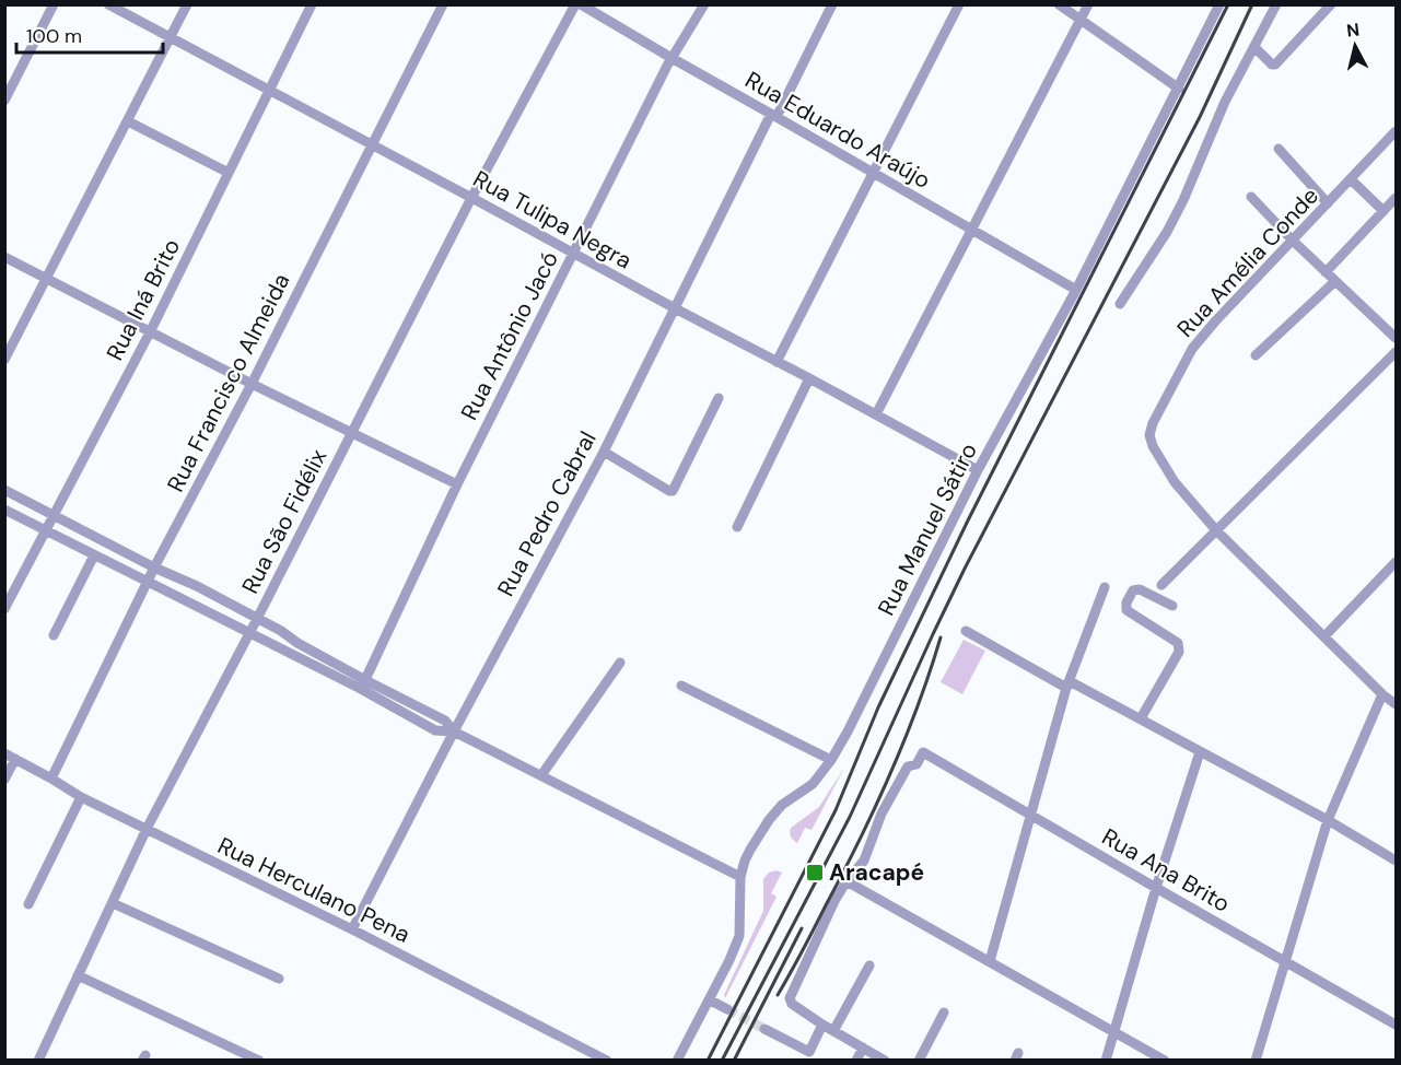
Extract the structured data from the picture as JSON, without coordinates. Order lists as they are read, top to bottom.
{
  "streets": {
    "street": [
      "Rua Eduardo Araújo",
      "Rua Tulipa Negra",
      "Rua Amélia Conde",
      "Rua Iná Brito",
      "Rua Antônio Jacó",
      "Rua Francisco Almeida",
      "Rua Pedro Cabral",
      "Rua São Fidélix",
      "Rua Manuel Sátiro",
      "Rua Ana Brito",
      "Rua Herculano Pena"
    ]
  },
  "crossings": [
    ["Rua Eduardo Araújo", "Rua Antônio Jacó"],
    ["Rua Eduardo Araújo", "Rua Pedro Cabral"],
    ["Rua Eduardo Araújo", "Rua Manuel Sátiro"],
    ["Rua Tulipa Negra", "Rua Iná Brito"],
    ["Rua Tulipa Negra", "Rua Antônio Jacó"],
    ["Rua Tulipa Negra", "Rua Francisco Almeida"],
    ["Rua Tulipa Negra", "Rua Pedro Cabral"],
    ["Rua Tulipa Negra", "Rua São Fidélix"],
    ["Rua Tulipa Negra", "Rua Manuel Sátiro"],
    ["Rua Francisco Almeida", "Rua Herculano Pena"],
    ["Rua Pedro Cabral", "Rua Herculano Pena"],
    ["Rua São Fidélix", "Rua Herculano Pena"]
  ],
  "places": {
    "transit": ["Aracapé"]
  },
  "scale_bar": "100 m",
  "north": "top"
}
